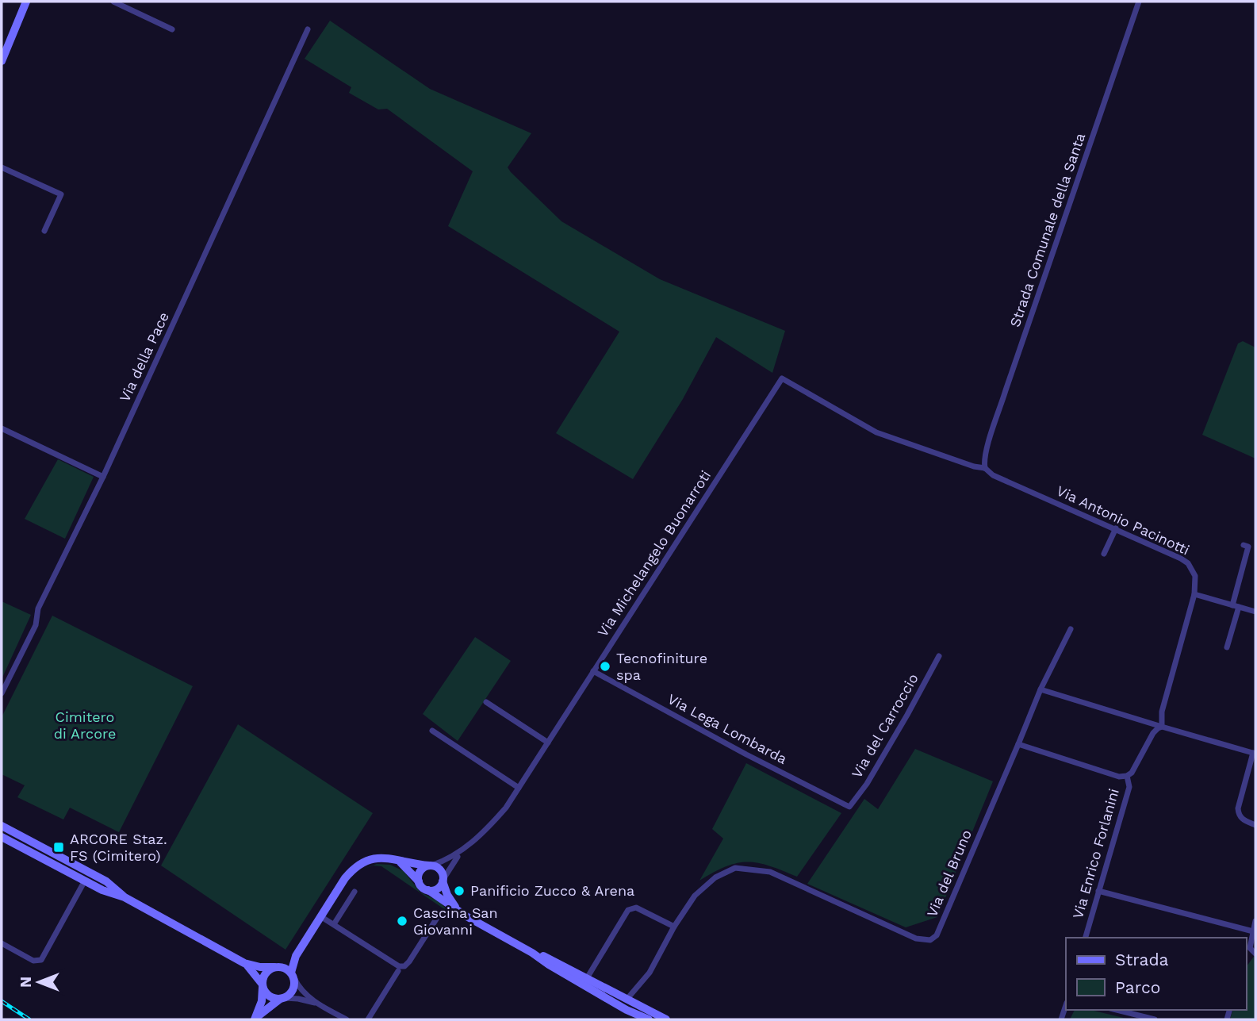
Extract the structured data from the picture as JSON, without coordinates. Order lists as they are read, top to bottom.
{
  "streets": {
    "street": [
      "Strada Comunale della Santa",
      "Via della Pace",
      "Via Antonio Pacinotti",
      "Via Michelangelo Buonarroti",
      "Via del Carroccio",
      "Via Lega Lombarda",
      "Via Enrico Forlanini",
      "Via del Bruno"
    ]
  },
  "crossings": [
    ["Strada Comunale della Santa", "Via Antonio Pacinotti"],
    ["Via Antonio Pacinotti", "Via Michelangelo Buonarroti"],
    ["Via Michelangelo Buonarroti", "Via Lega Lombarda"],
    ["Via del Carroccio", "Via Lega Lombarda"]
  ],
  "parks": ["Cimitero di Arcore"],
  "places": {
    "other": ["Tecnofiniture spa", "Panificio Zucco & Arena", "Cascina San Giovanni"],
    "transit": ["ARCORE Staz. FS (Cimitero)"]
  },
  "legend": ["Strada", "Parco"],
  "north": "left"
}
